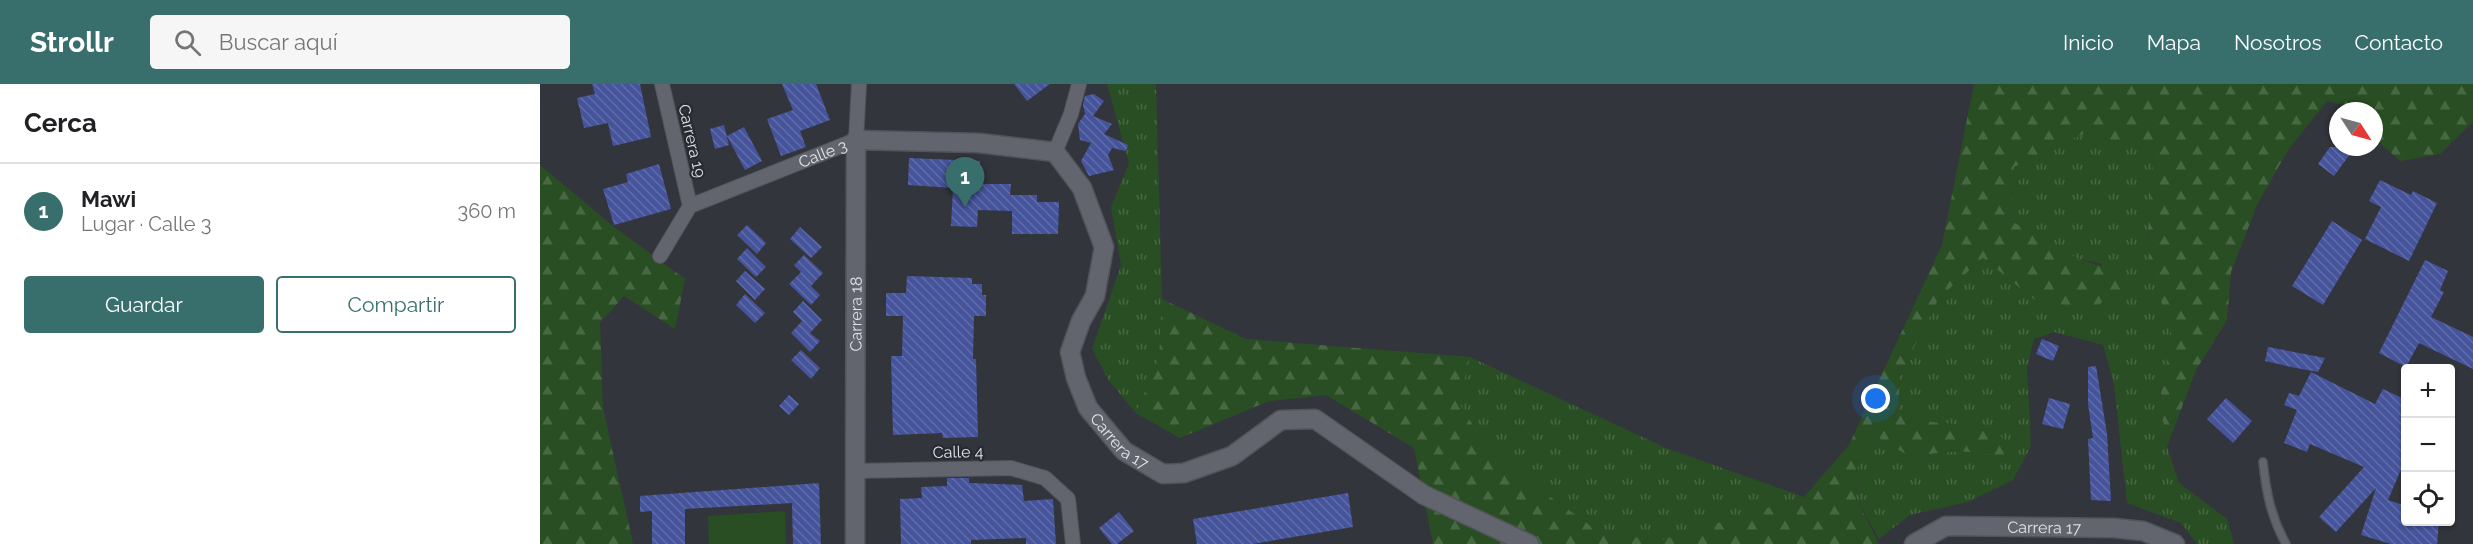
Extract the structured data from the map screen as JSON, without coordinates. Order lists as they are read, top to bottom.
{
  "streets": {
    "street": [
      "Carrera 19",
      "Calle 3",
      "Carrera 18",
      "Carrera 17",
      "Calle 4"
    ]
  },
  "crossings": [
    ["Carrera 19", "Calle 3"],
    ["Calle 3", "Carrera 18"],
    ["Calle 3", "Carrera 17"],
    ["Carrera 18", "Calle 4"]
  ],
  "north": "bottom right",
  "page": {
    "header": "Strollr",
    "search": "Buscar aquí",
    "nav": [
      "Inicio",
      "Mapa",
      "Nosotros",
      "Contacto"
    ],
    "heading": "Cerca",
    "pins": "1",
    "list": [
      {
        "mark": "1",
        "name": "Mawi",
        "note": "Lugar · Calle 3",
        "value": "360 m"
      }
    ],
    "buttons": ["Guardar", "Compartir"],
    "map_buttons": ["+", "−"]
  }
}
